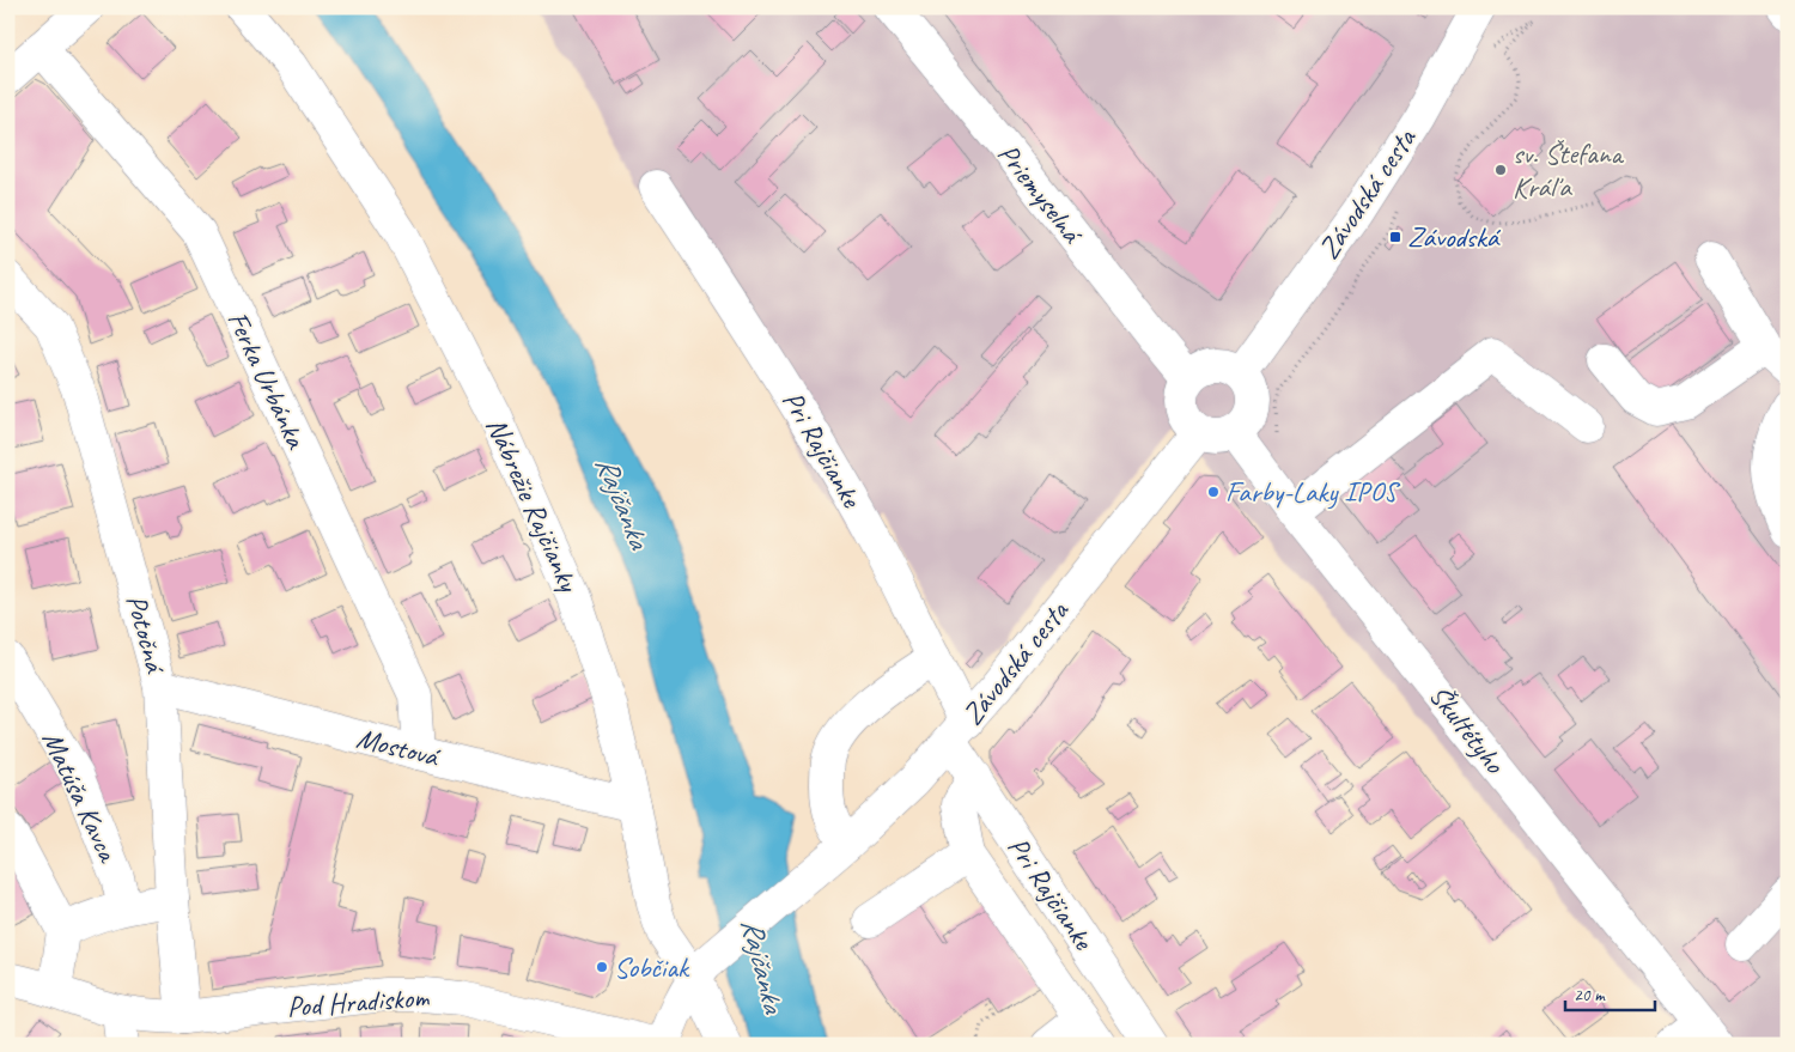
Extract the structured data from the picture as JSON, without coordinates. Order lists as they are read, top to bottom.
{
  "streets": {
    "street": [
      "Priemyselná",
      "Závodská cesta",
      "Ferka Urbánka",
      "Pri Rajčianke",
      "Nábrežie Rajčianky",
      "Potočná",
      "Škultétyho",
      "Mostová",
      "Matúša Kavca",
      "Pod Hradiskom"
    ]
  },
  "crossings": [
    ["Priemyselná", "Závodská cesta"],
    ["Priemyselná", "Škultétyho"],
    ["Závodská cesta", "Pri Rajčianke"],
    ["Závodská cesta", "Nábrežie Rajčianky"],
    ["Závodská cesta", "Škultétyho"],
    ["Ferka Urbánka", "Mostová"],
    ["Nábrežie Rajčianky", "Mostová"],
    ["Potočná", "Mostová"],
    ["Potočná", "Pod Hradiskom"]
  ],
  "water": ["Rajčanka"],
  "places": {
    "other": ["sv. Štefana Kráľa", "Farby-Laky IPOS", "Sobčiak"],
    "transit": ["Závodská"]
  },
  "scale_bar": "20 m"
}
